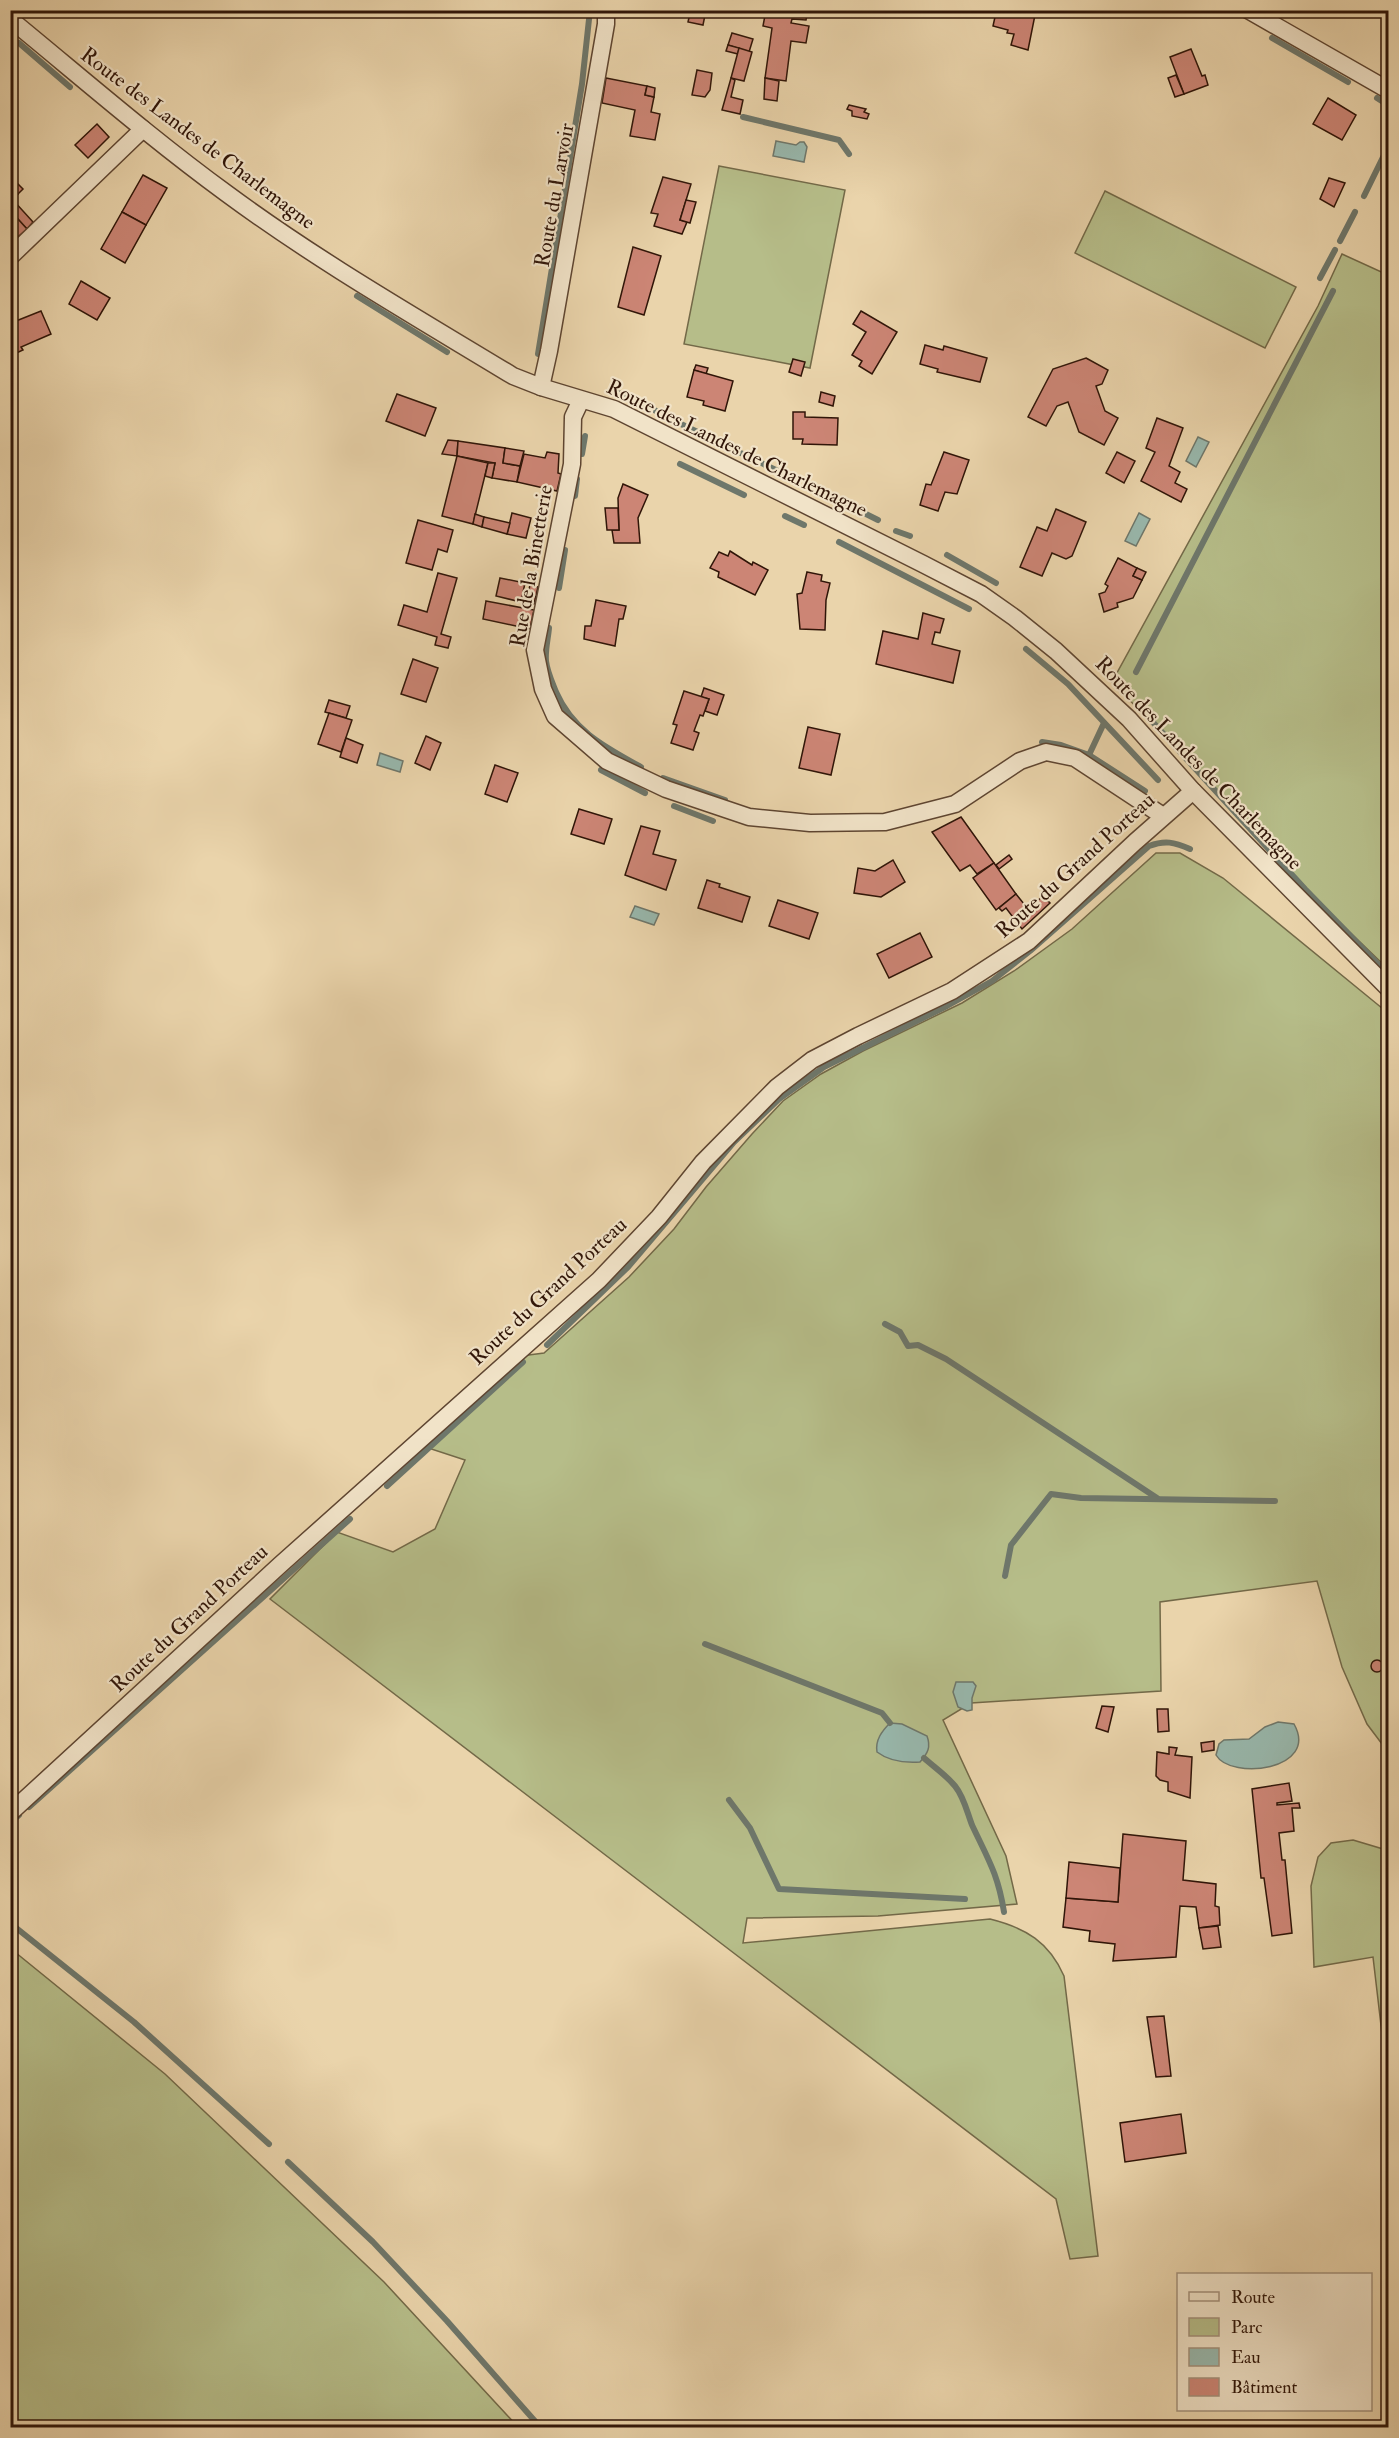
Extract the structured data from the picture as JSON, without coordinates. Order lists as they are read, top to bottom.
{
  "streets": {
    "street": [
      "Route des Landes de Charlemagne",
      "Route du Larvoir",
      "Rue de la Binetterie",
      "Route du Grand Porteau"
    ]
  },
  "crossings": [
    ["Route des Landes de Charlemagne", "Route du Larvoir"],
    ["Route des Landes de Charlemagne", "Rue de la Binetterie"],
    ["Route des Landes de Charlemagne", "Route du Grand Porteau"],
    ["Rue de la Binetterie", "Route du Grand Porteau"]
  ],
  "legend": [
    "Route",
    "Parc",
    "Eau",
    "Bâtiment"
  ]
}
